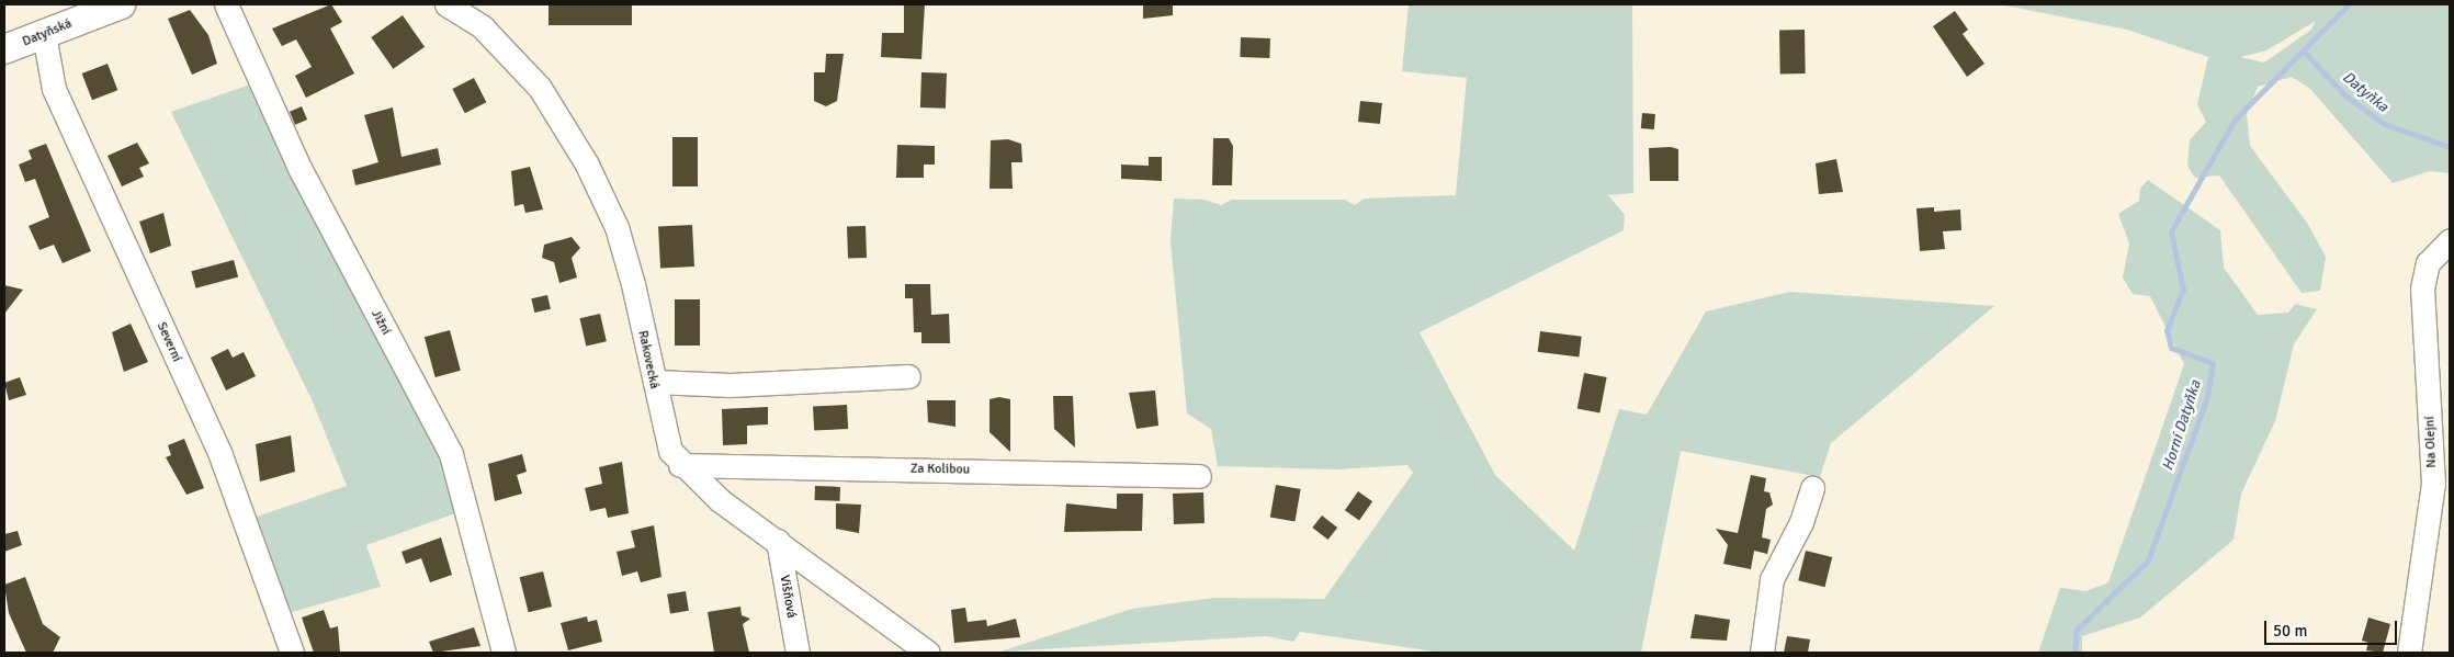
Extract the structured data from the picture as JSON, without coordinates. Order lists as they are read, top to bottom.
{
  "streets": {
    "main road": ["Datyňská"],
    "street": [
      "Jižní",
      "Severní",
      "Rakovecká",
      "Na Olejní",
      "Za Kolibou",
      "Višňová"
    ]
  },
  "crossings": [
    ["Datyňská", "Severní"],
    ["Rakovecká", "Za Kolibou"],
    ["Rakovecká", "Višňová"]
  ],
  "water": ["Datyňka", "Horní Datyňka"],
  "scale_bar": "50 m"
}
